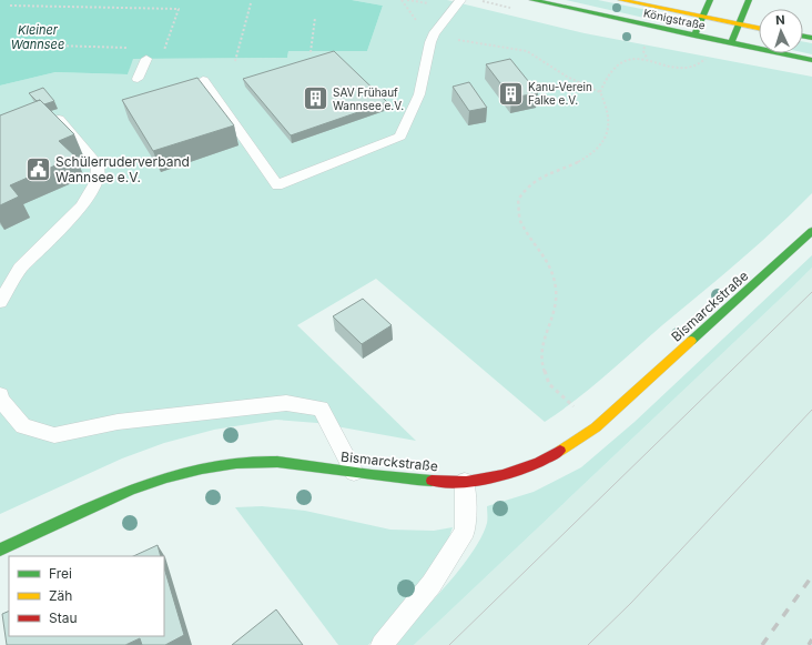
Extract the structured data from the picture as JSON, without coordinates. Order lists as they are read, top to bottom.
{
  "streets": {
    "main road": ["Königstraße", "Bismarckstraße"]
  },
  "water": ["Kleiner Wannsee"],
  "places": {
    "building": ["Kanu-Verein Falke e.V.", "SAV Frühauf Wannsee e.V."],
    "public building": ["Schülerruderverband Wannsee e.V."]
  },
  "legend": ["Frei", "Zäh", "Stau"],
  "north": "top"
}
